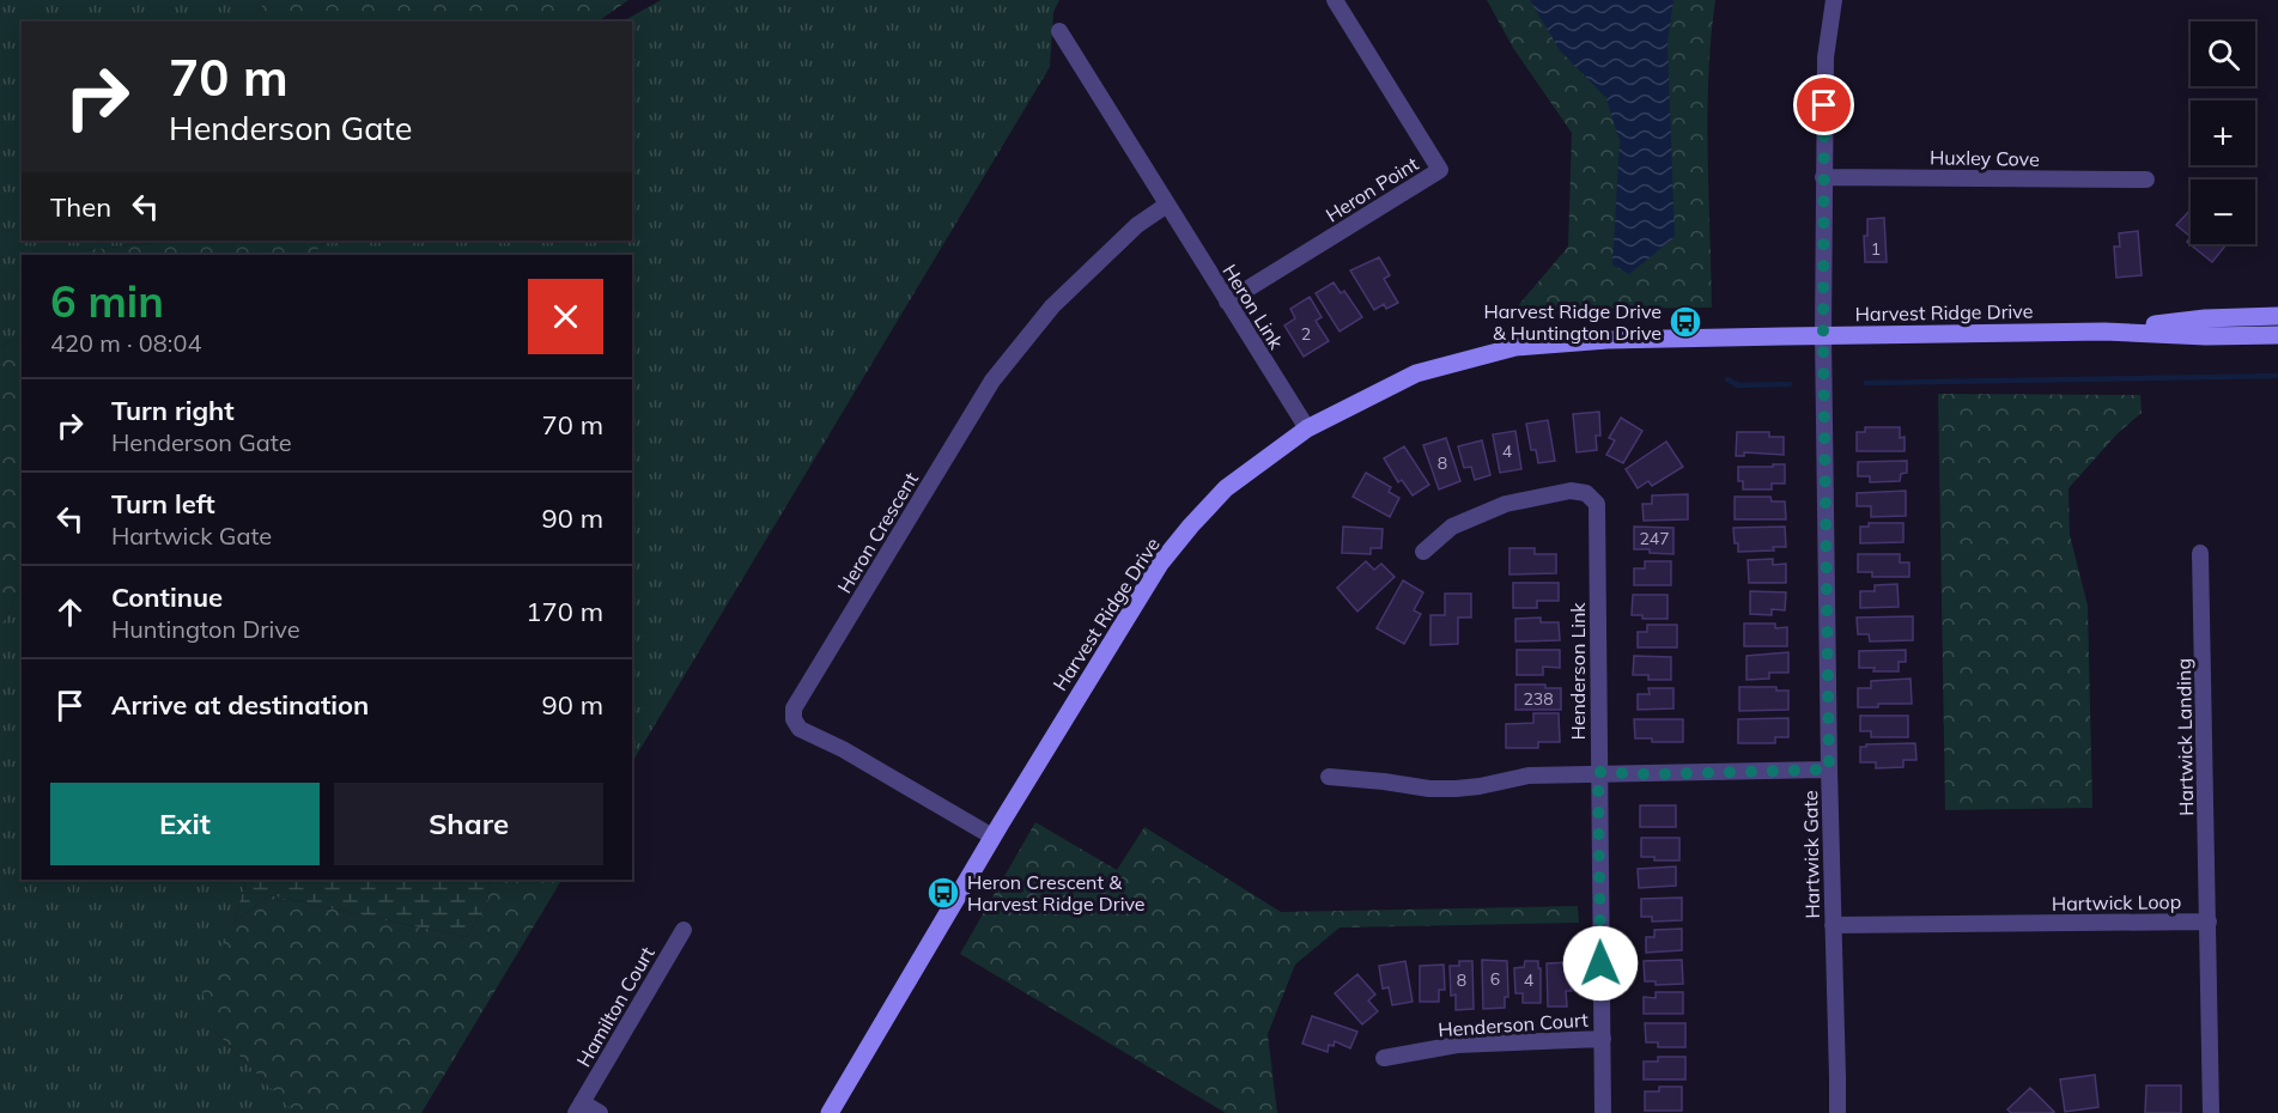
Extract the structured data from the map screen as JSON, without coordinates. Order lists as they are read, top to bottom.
{
  "streets": {
    "street": [
      "Huxley Cove",
      "Heron Point",
      "Heron Link",
      "Harvest Ridge Drive",
      "Heron Crescent",
      "Henderson Link",
      "Hartwick Landing",
      "Hartwick Gate",
      "Hartwick Loop",
      "Hamilton Court",
      "Henderson Court"
    ]
  },
  "crossings": [
    ["Huxley Cove", "Hartwick Gate"],
    ["Heron Point", "Heron Link"],
    ["Heron Link", "Harvest Ridge Drive"],
    ["Heron Link", "Heron Crescent"],
    ["Harvest Ridge Drive", "Heron Crescent"],
    ["Harvest Ridge Drive", "Hartwick Gate"],
    ["Henderson Link", "Henderson Court"],
    ["Hartwick Landing", "Hartwick Loop"],
    ["Hartwick Gate", "Hartwick Loop"]
  ],
  "places": {
    "bus stop": ["Harvest Ridge Drive & Huntington Drive", "Heron Crescent & Harvest Ridge Drive"]
  },
  "house_numbers": [
    "1",
    "2",
    "4",
    "8",
    "247",
    "238",
    "6",
    "8",
    "4"
  ],
  "page": {
    "map_buttons": ["+", "−"],
    "turn": ["70 m", "Henderson Gate"],
    "then": "Then",
    "heading": ["6 min", "420 m · 08:04"],
    "list": [
      {
        "name": "Turn right",
        "note": "Henderson Gate",
        "value": "70 m"
      },
      {
        "name": "Turn left",
        "note": "Hartwick Gate",
        "value": "90 m"
      },
      {
        "name": "Continue",
        "note": "Huntington Drive",
        "value": "170 m"
      },
      {
        "name": "Arrive at destination",
        "value": "90 m"
      }
    ],
    "buttons": ["Exit", "Share"]
  }
}
